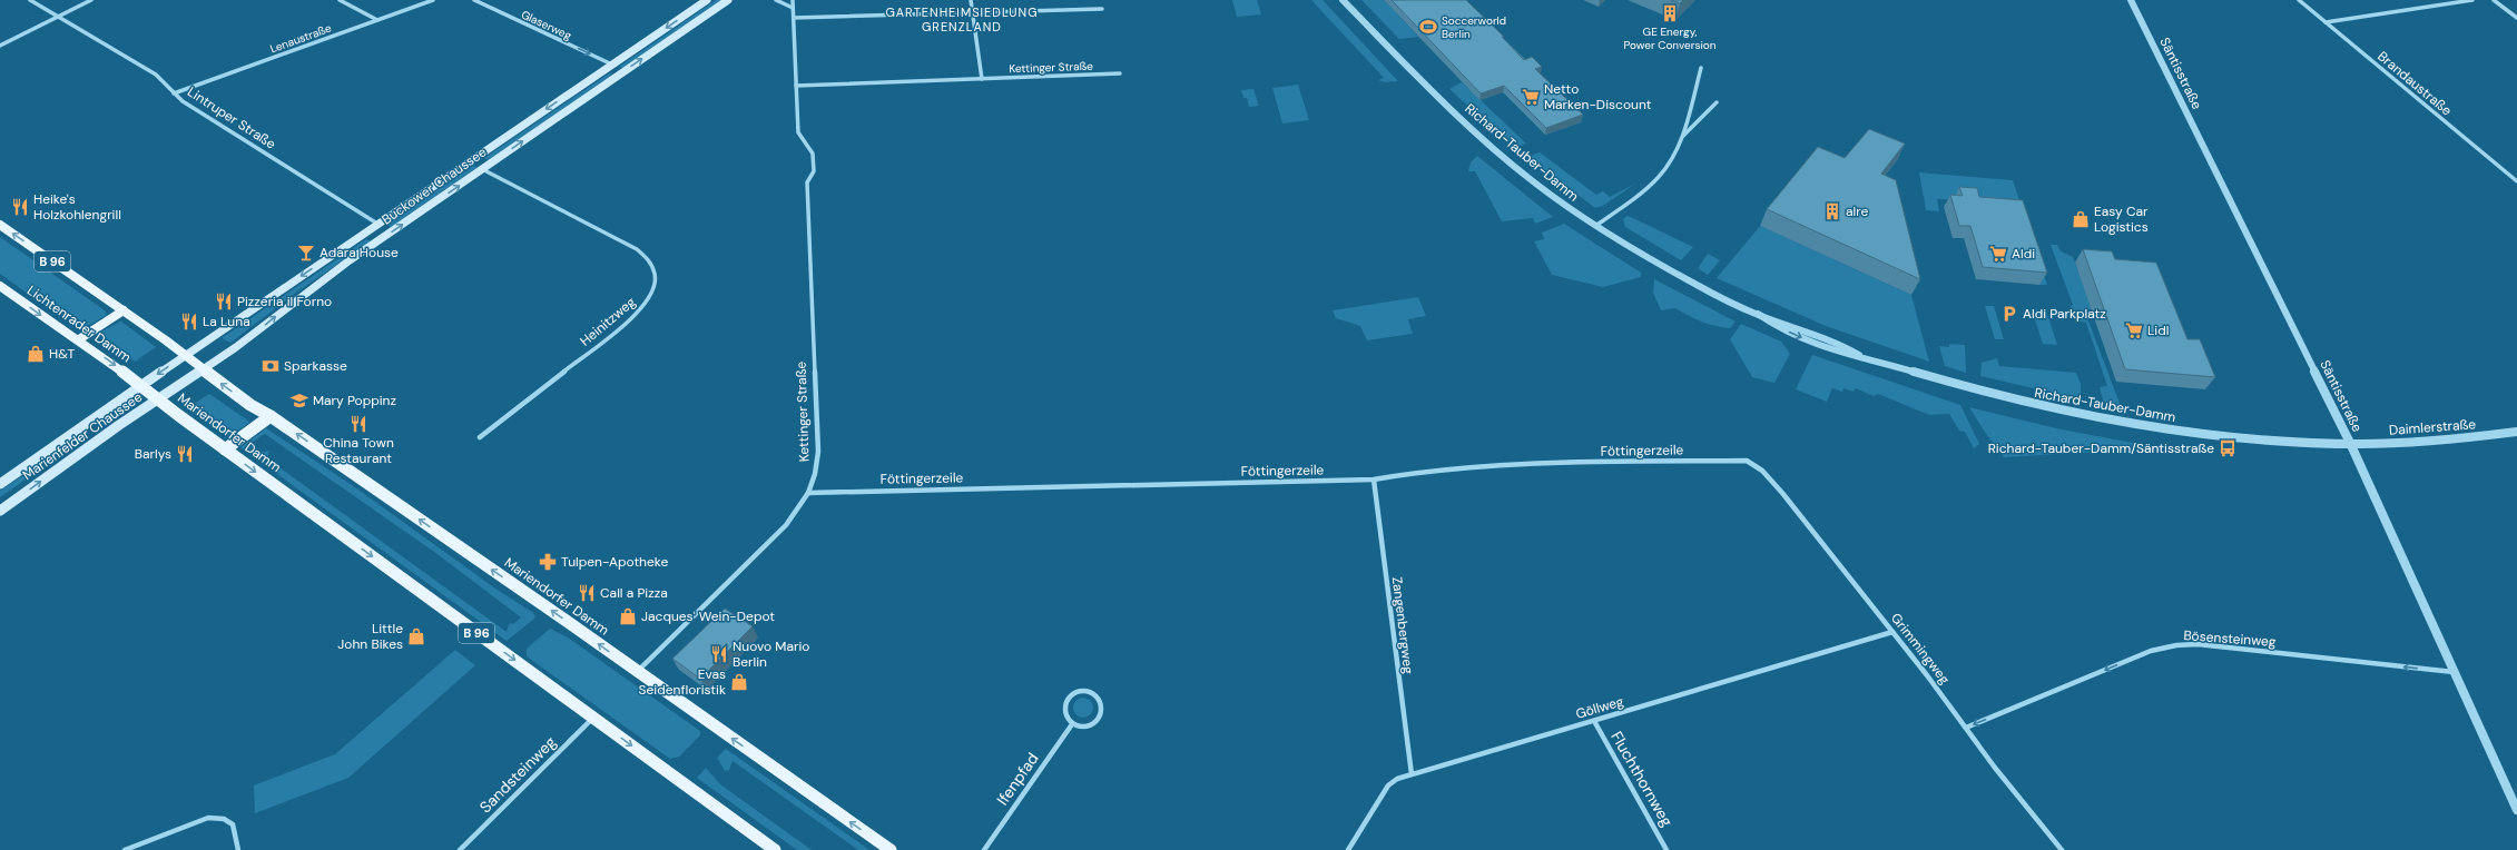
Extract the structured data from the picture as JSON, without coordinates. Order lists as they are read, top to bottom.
{
  "streets": {
    "main road": [
      "Buckower Chaussee",
      "B 96",
      "Lichtenrader Damm",
      "Mariendorfer Damm",
      "Marienfelder Chaussee"
    ],
    "street": [
      "Glaserweg",
      "Lenaustraße",
      "Kettinger Straße",
      "Säntisstraße",
      "Brandaustraße",
      "Lintruper Straße",
      "Richard-Tauber-Damm",
      "Heinitzweg",
      "Daimlerstraße",
      "Föttingerzeile",
      "Zangenbergweg",
      "Bösensteinweg",
      "Grimmingweg",
      "Göllweg",
      "Sandsteinweg",
      "Ifenpfad",
      "Fluchthornweg"
    ]
  },
  "crossings": [
    ["Glaserweg", "Buckower Chaussee"],
    ["Lenaustraße", "Lintruper Straße"],
    ["Kettinger Straße", "Mariendorfer Damm"],
    ["Kettinger Straße", "Föttingerzeile"],
    ["Säntisstraße", "Richard-Tauber-Damm"],
    ["Säntisstraße", "Daimlerstraße"],
    ["Säntisstraße", "Bösensteinweg"],
    ["Lintruper Straße", "Buckower Chaussee"],
    ["Richard-Tauber-Damm", "Daimlerstraße"],
    ["Buckower Chaussee", "B 96"],
    ["Buckower Chaussee", "Heinitzweg"],
    ["Buckower Chaussee", "Mariendorfer Damm"],
    ["Buckower Chaussee", "Marienfelder Chaussee"],
    ["B 96", "Mariendorfer Damm"],
    ["B 96", "Marienfelder Chaussee"],
    ["Lichtenrader Damm", "Mariendorfer Damm"],
    ["Lichtenrader Damm", "Marienfelder Chaussee"],
    ["Mariendorfer Damm", "Marienfelder Chaussee"],
    ["Mariendorfer Damm", "Sandsteinweg"],
    ["Föttingerzeile", "Zangenbergweg"],
    ["Föttingerzeile", "Grimmingweg"],
    ["Zangenbergweg", "Göllweg"],
    ["Bösensteinweg", "Grimmingweg"],
    ["Grimmingweg", "Göllweg"],
    ["Göllweg", "Fluchthornweg"]
  ],
  "one_way": ["Glaserweg", "Bösensteinweg"],
  "districts": ["GARTENHEIMSIEDLUNG GRENZLAND"],
  "places": {
    "building": ["GE Energy, Power Conversion", "alre"],
    "sports": ["Soccerworld Berlin"],
    "supermarket": ["Netto Marken-Discount", "Aldi", "Lidl"],
    "restaurant": [
      "Heike's Holzkohlengrill",
      "Pizzeria il Forno",
      "La Luna",
      "China Town Restaurant",
      "Barlys",
      "Call a Pizza",
      "Nuovo Mario Berlin"
    ],
    "shop": [
      "Easy Car Logistics",
      "H&T",
      "Jacques' Wein-Depot",
      "Little John Bikes",
      "Evas Seidenfloristik"
    ],
    "bar": ["Adara House"],
    "parking": ["Aldi Parkplatz"],
    "bank": ["Sparkasse"],
    "school or university": ["Mary Poppinz"],
    "bus stop": ["Richard-Tauber-Damm/Säntisstraße"],
    "pharmacy": ["Tulpen-Apotheke"]
  }
}
